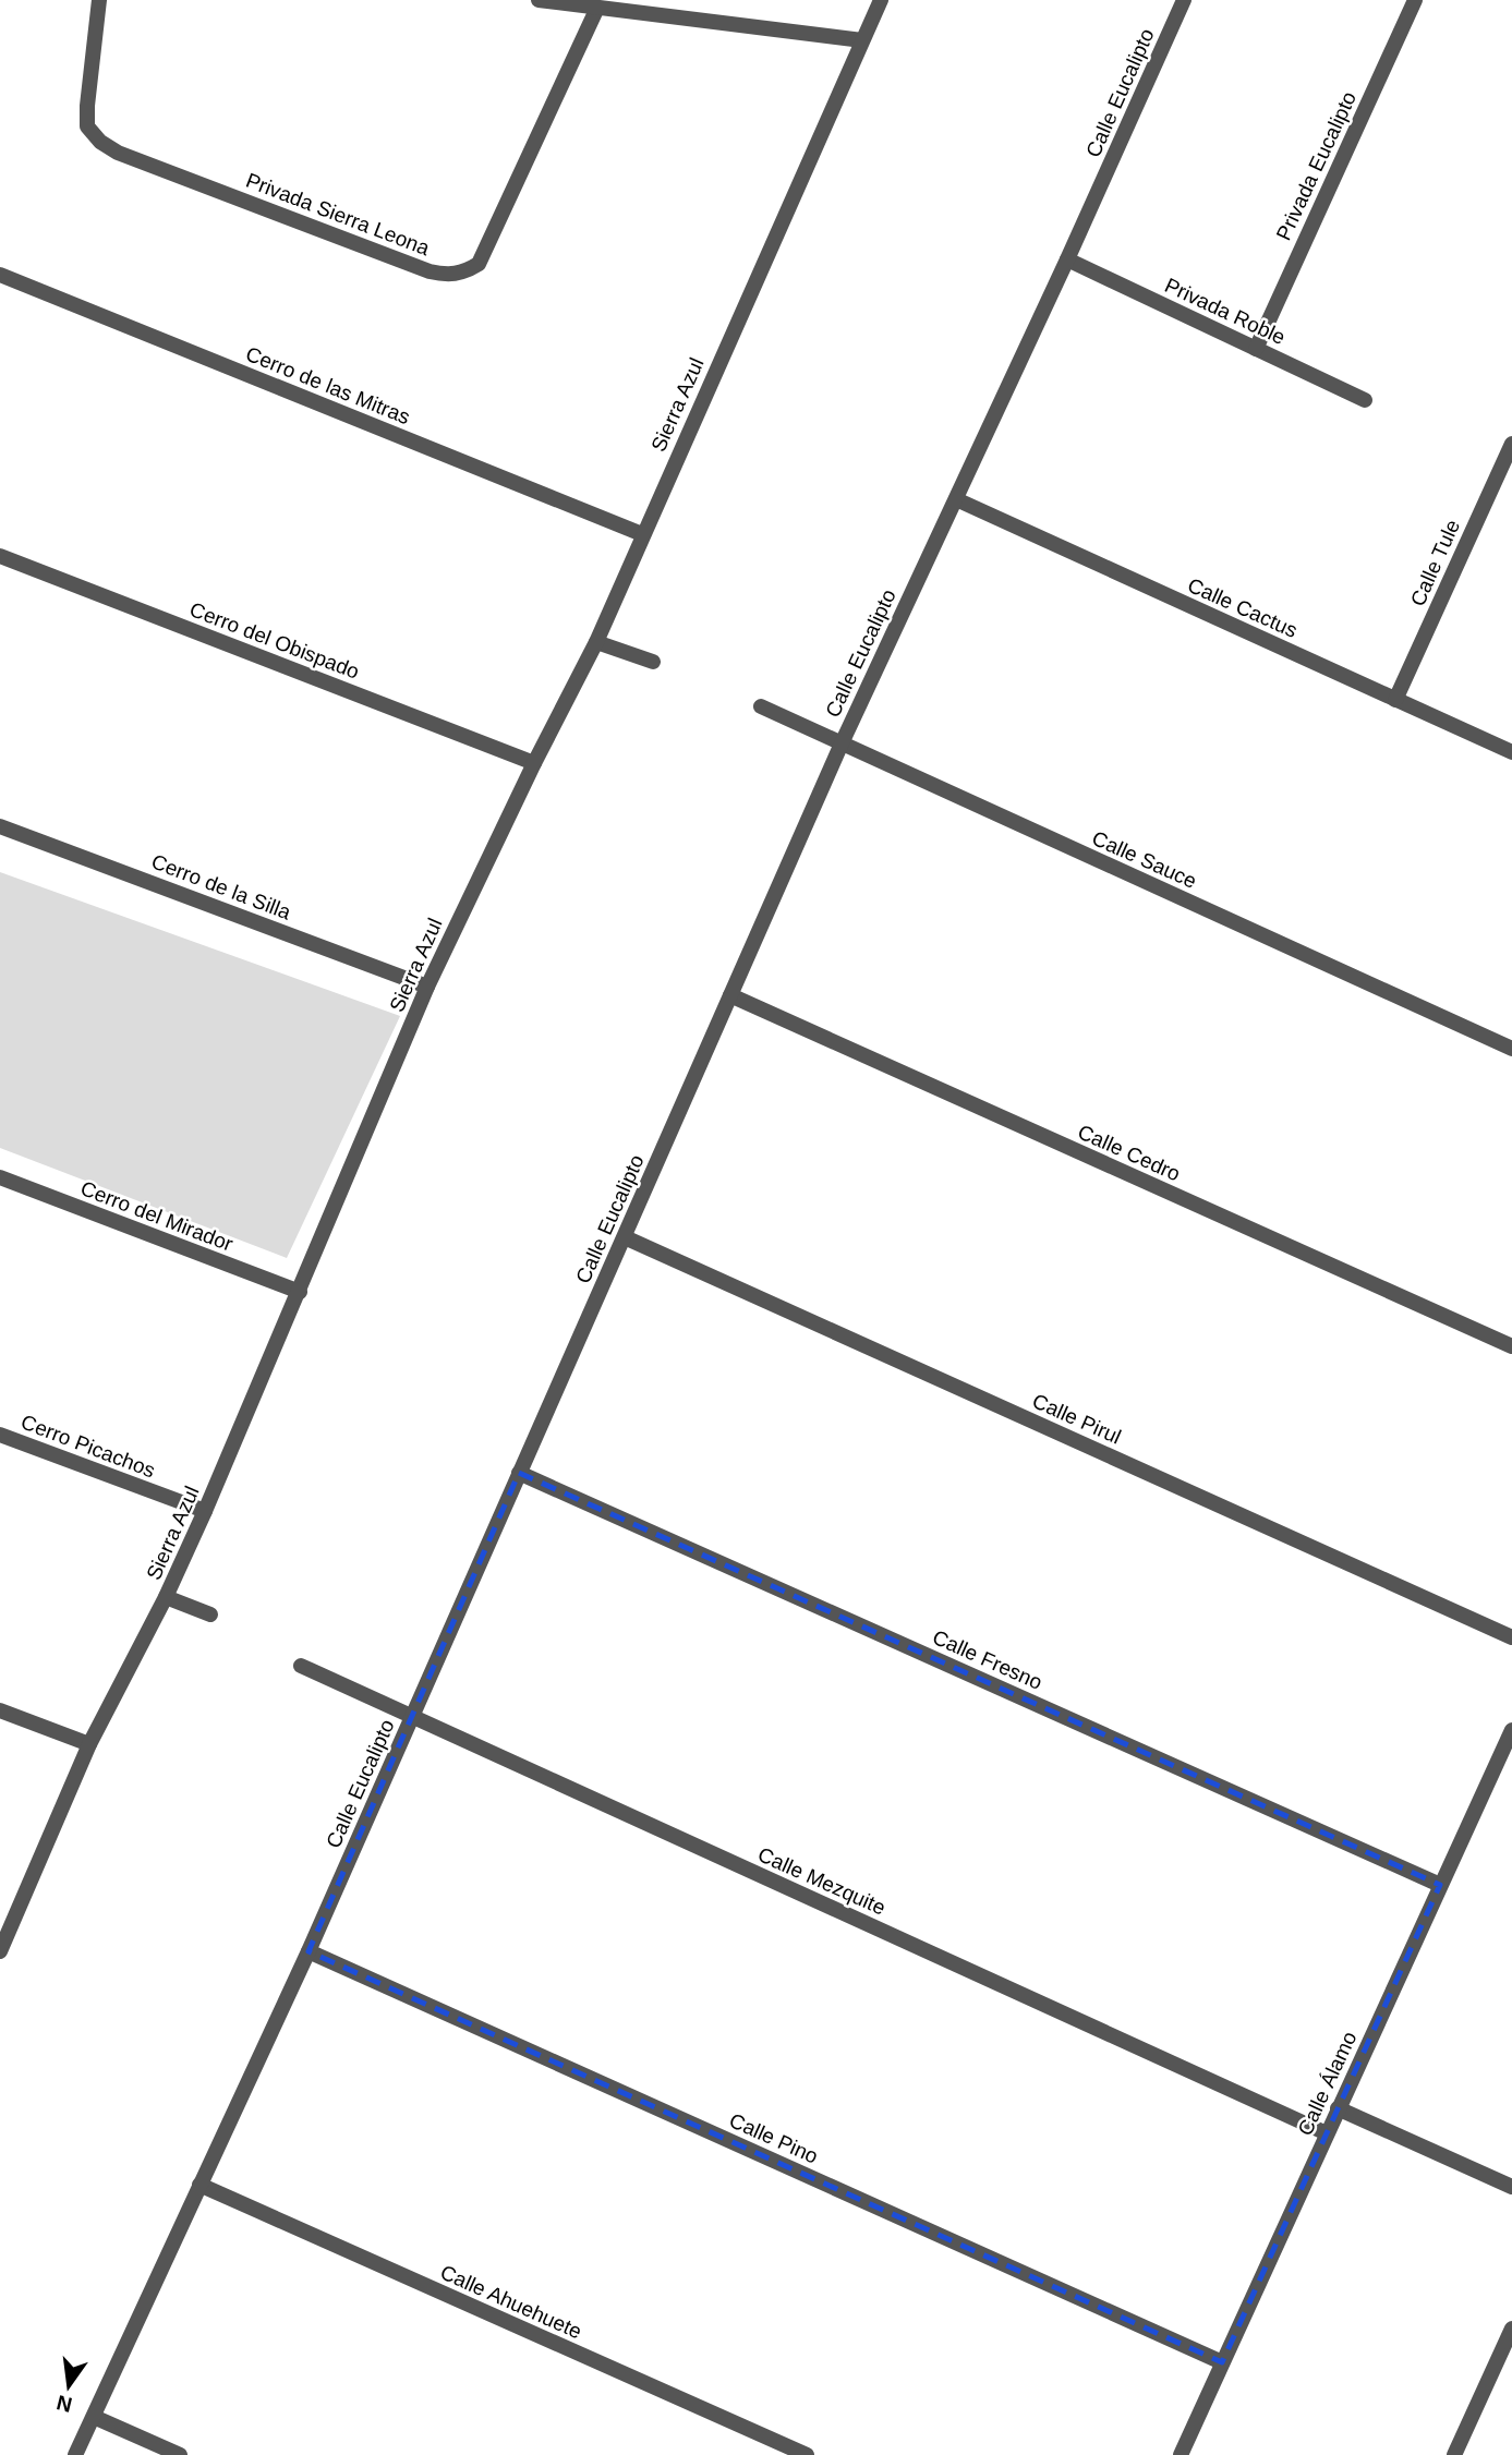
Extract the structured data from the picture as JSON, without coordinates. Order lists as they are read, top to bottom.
{
  "streets": {
    "street": [
      "Calle Eucalipto",
      "Privada Eucalipto",
      "Privada Sierra Leona",
      "Privada Roble",
      "Cerro de las Mitras",
      "Sierra Azul",
      "Calle Tule",
      "Calle Cactus",
      "Cerro del Obispado",
      "Calle Sauce",
      "Cerro de la Silla",
      "Calle Cedro",
      "Cerro del Mirador",
      "Calle Pirul",
      "Cerro Picachos",
      "Calle Fresno",
      "Calle Mezquite",
      "Calle Álamo",
      "Calle Pino",
      "Calle Ahuehuete"
    ]
  },
  "crossings": [
    ["Calle Eucalipto", "Privada Roble"],
    ["Calle Eucalipto", "Calle Cactus"],
    ["Calle Eucalipto", "Calle Sauce"],
    ["Calle Eucalipto", "Calle Cedro"],
    ["Calle Eucalipto", "Calle Pirul"],
    ["Calle Eucalipto", "Calle Fresno"],
    ["Calle Eucalipto", "Calle Mezquite"],
    ["Calle Eucalipto", "Calle Pino"],
    ["Calle Eucalipto", "Calle Ahuehuete"],
    ["Privada Eucalipto", "Privada Roble"],
    ["Cerro de las Mitras", "Sierra Azul"],
    ["Sierra Azul", "Cerro del Obispado"],
    ["Sierra Azul", "Cerro de la Silla"],
    ["Sierra Azul", "Cerro del Mirador"],
    ["Sierra Azul", "Cerro Picachos"],
    ["Calle Tule", "Calle Cactus"],
    ["Calle Fresno", "Calle Álamo"],
    ["Calle Mezquite", "Calle Álamo"],
    ["Calle Álamo", "Calle Pino"]
  ],
  "north": "bottom"
}
